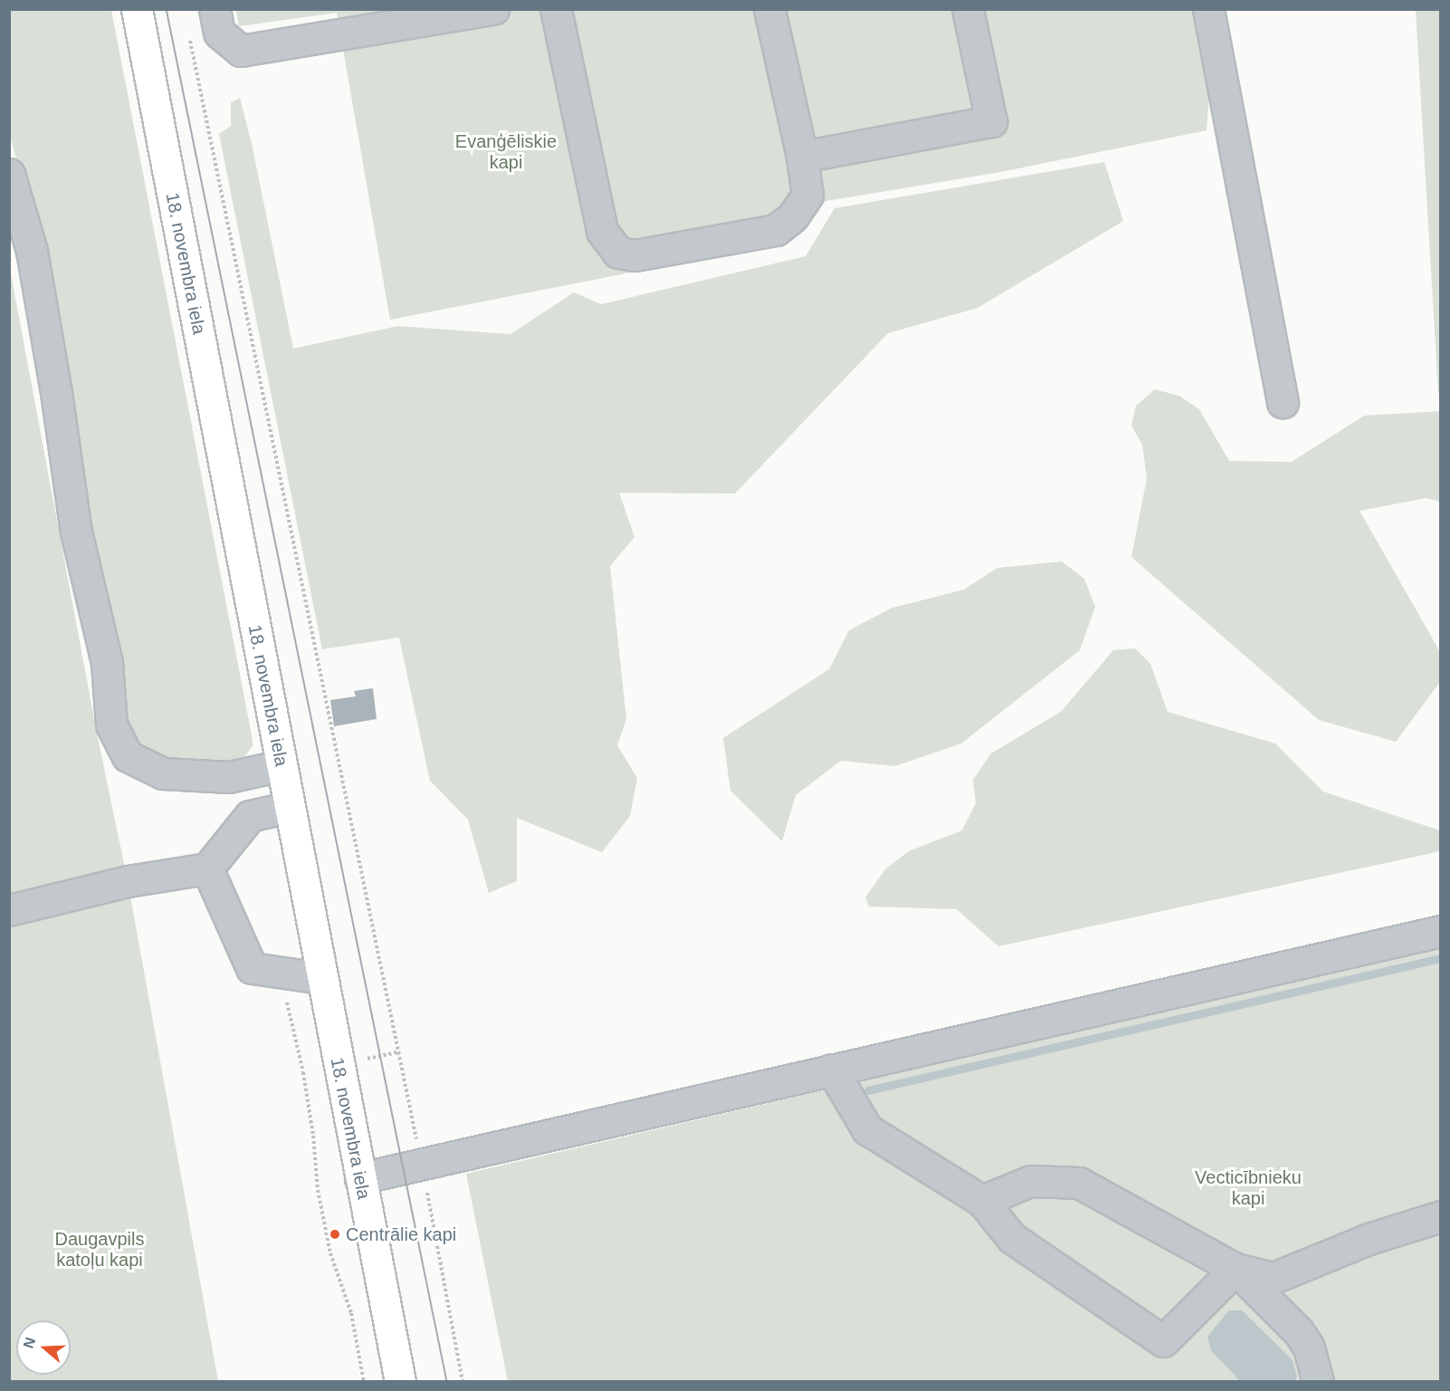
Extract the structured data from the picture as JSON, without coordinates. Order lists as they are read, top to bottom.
{
  "streets": {
    "main road": ["18. novembra iela"]
  },
  "parks": ["Evanģēliskie kapi", "Vecticībnieku kapi", "Daugavpils katoļu kapi"],
  "places": ["Centrālie kapi"],
  "north": "left"
}
